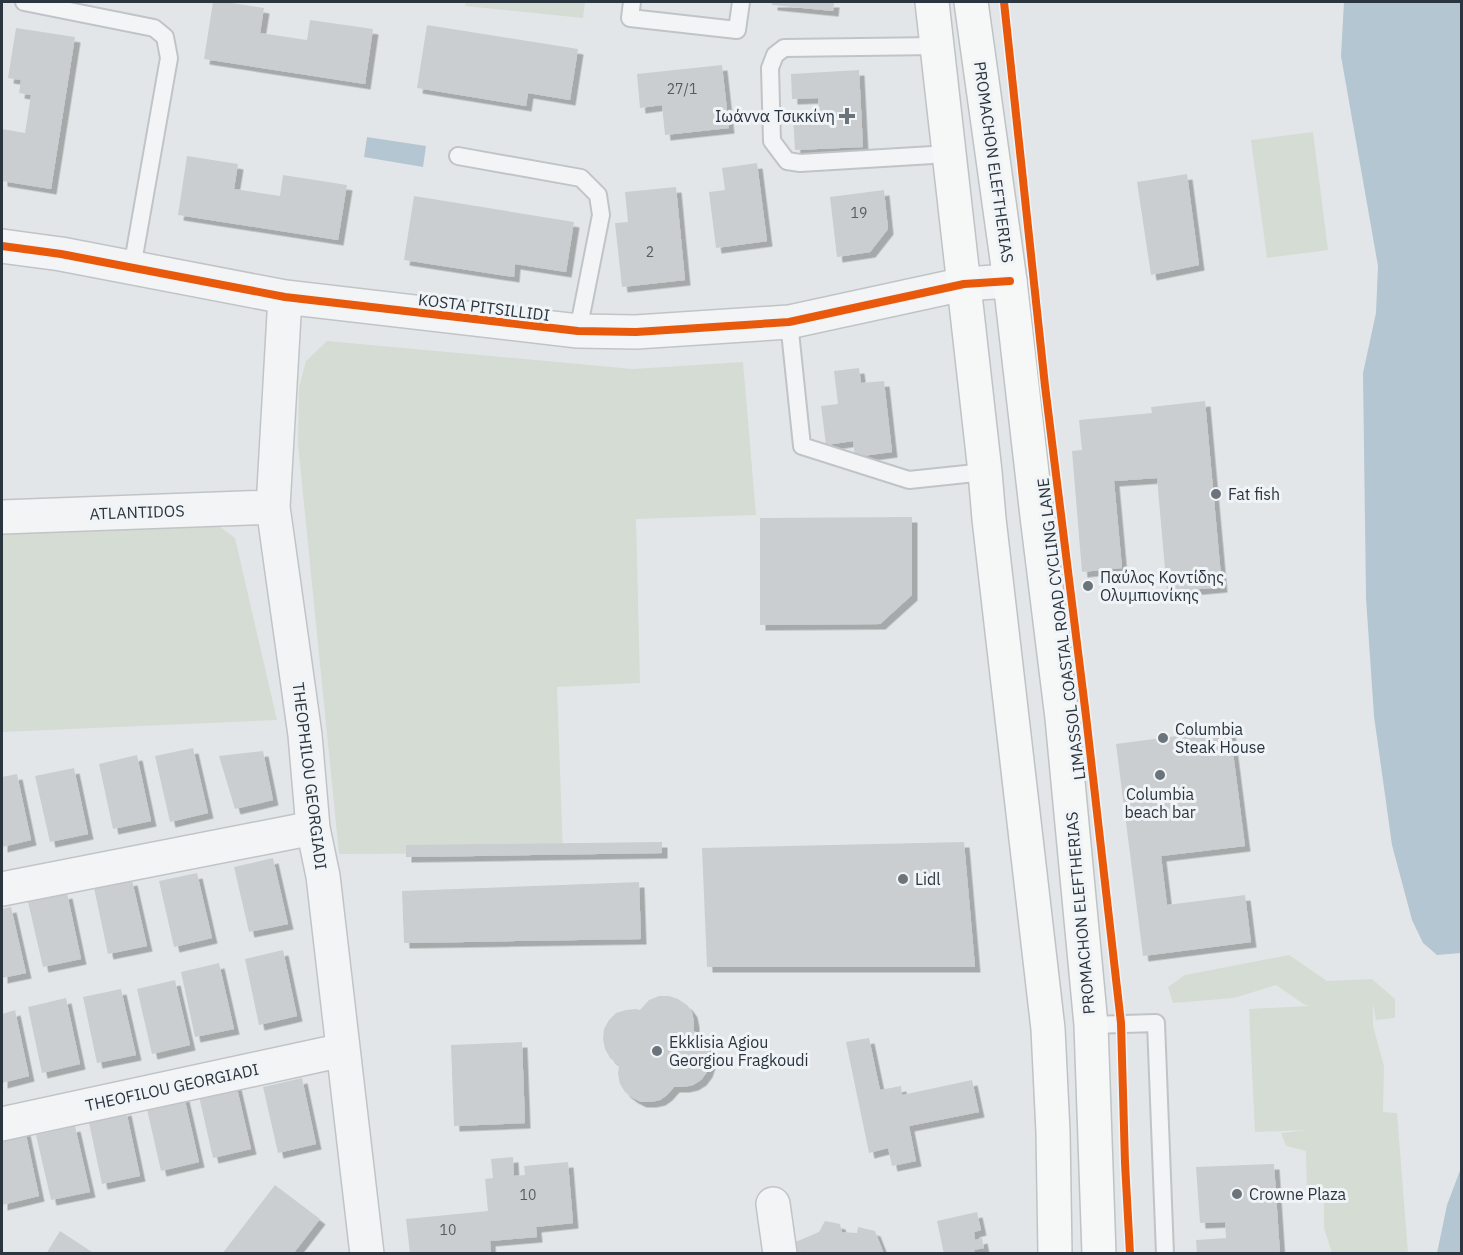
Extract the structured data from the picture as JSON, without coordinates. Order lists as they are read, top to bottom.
{
  "streets": {
    "main road": ["PROMACHON ELEFTHERIAS"],
    "street": [
      "KOSTA PITSILLIDI",
      "ATLANTIDOS",
      "THEOPHILOU GEORGIADI",
      "THEOFILOU GEORGIADI"
    ],
    "cycle path": ["LIMASSOL COASTAL ROAD CYCLING LANE"]
  },
  "crossings": [
    ["PROMACHON ELEFTHERIAS", "KOSTA PITSILLIDI"],
    ["KOSTA PITSILLIDI", "THEOPHILOU GEORGIADI"],
    ["ATLANTIDOS", "THEOPHILOU GEORGIADI"],
    ["THEOPHILOU GEORGIADI", "THEOFILOU GEORGIADI"]
  ],
  "places": {
    "health": ["Ιωάννα Τσικκίνη"],
    "other": [
      "Fat fish",
      "Παύλος Κοντίδης Ολυμπιονίκης",
      "Columbia Steak House",
      "Columbia beach bar",
      "Lidl",
      "Ekklisia Agiou Georgiou Fragkoudi",
      "Crowne Plaza"
    ]
  },
  "house_numbers": [
    "27/1",
    "19",
    "2",
    "10",
    "10"
  ]
}
